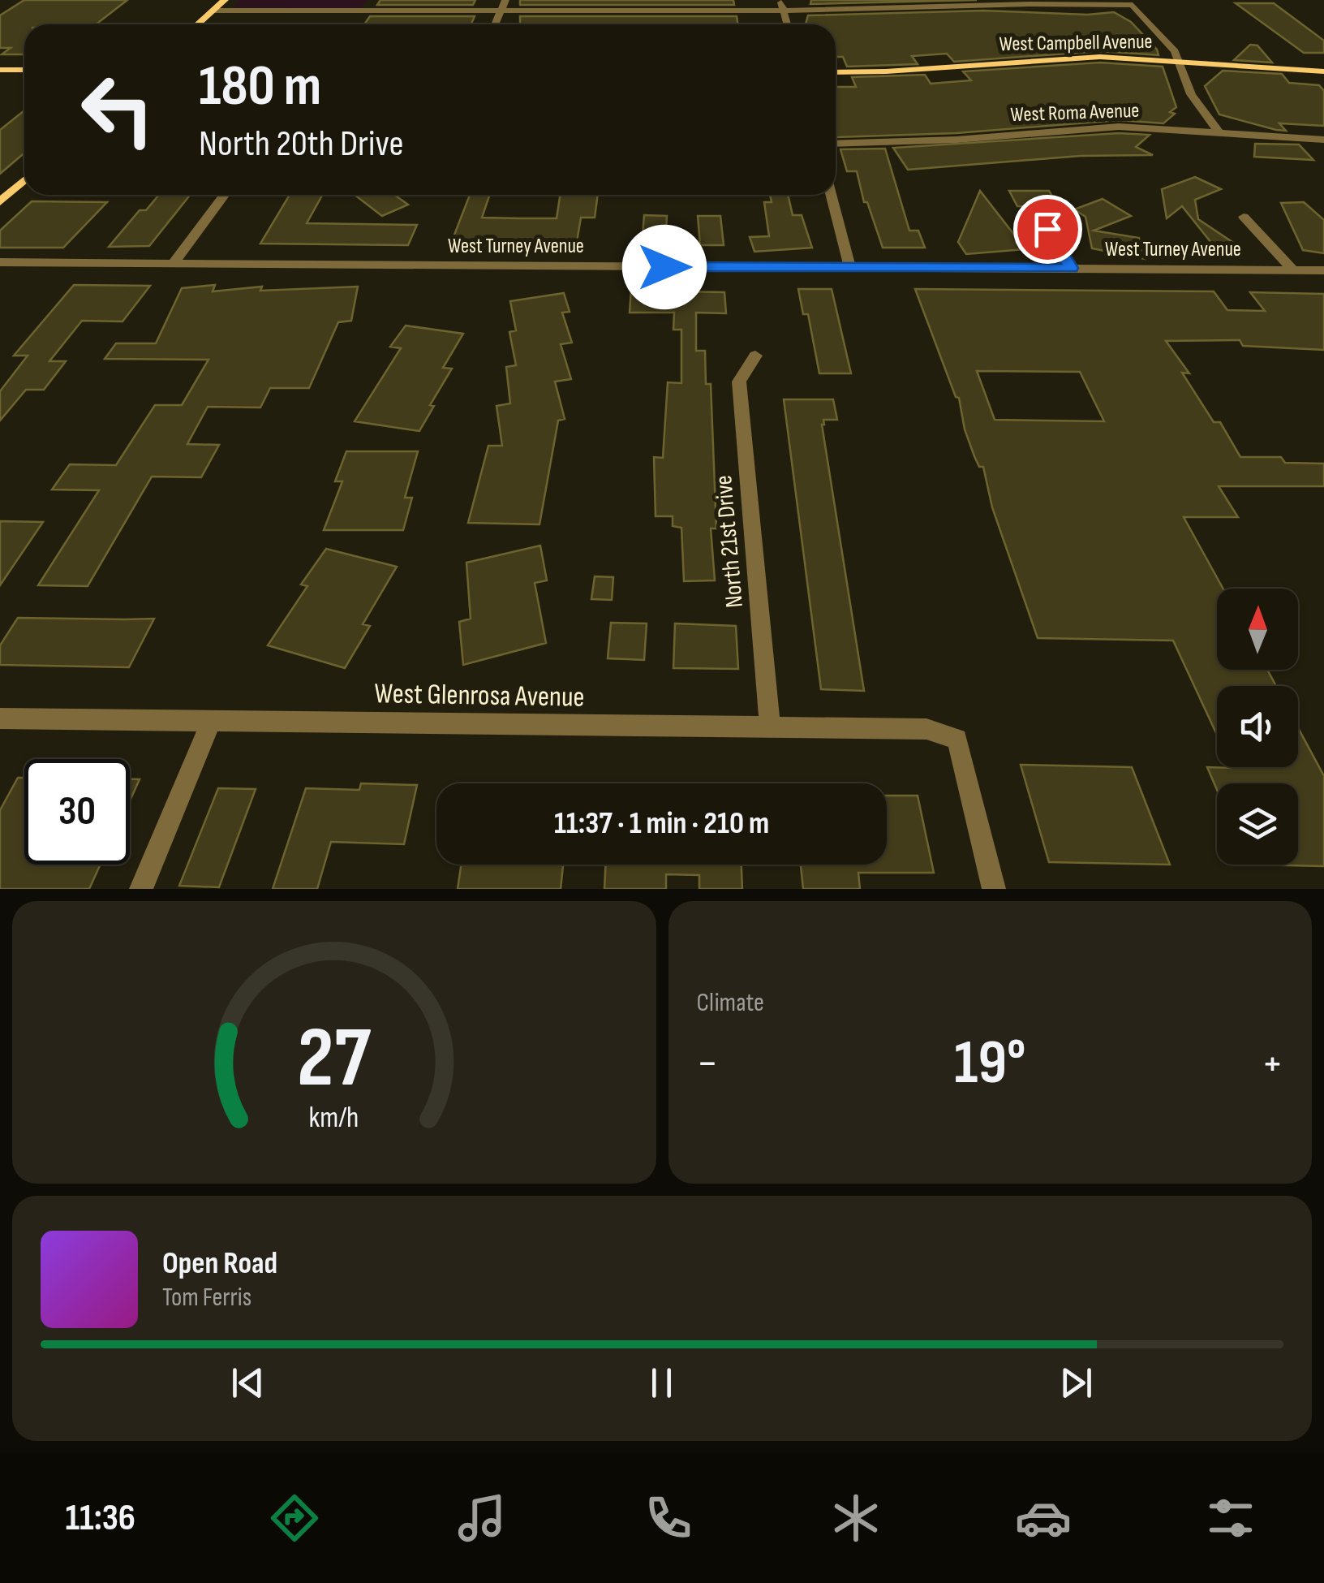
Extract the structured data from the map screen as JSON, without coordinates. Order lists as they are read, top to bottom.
{
  "streets": {
    "street": [
      "West Campbell Avenue",
      "West Roma Avenue",
      "West Turney Avenue",
      "North 21st Drive",
      "West Glenrosa Avenue"
    ]
  },
  "crossings": [
    ["North 21st Drive", "West Glenrosa Avenue"]
  ],
  "north": "top",
  "page": {
    "turn": ["180 m", "North 20th Drive"],
    "limit": "30",
    "trip": "11:37 · 1 min · 210 m",
    "tile": "Climate",
    "heat": ["−", "19°", "+"],
    "song": ["Open Road", "Tom Ferris"],
    "tabs": "11:36",
    "gauge": ["27", "km/h"]
  }
}
